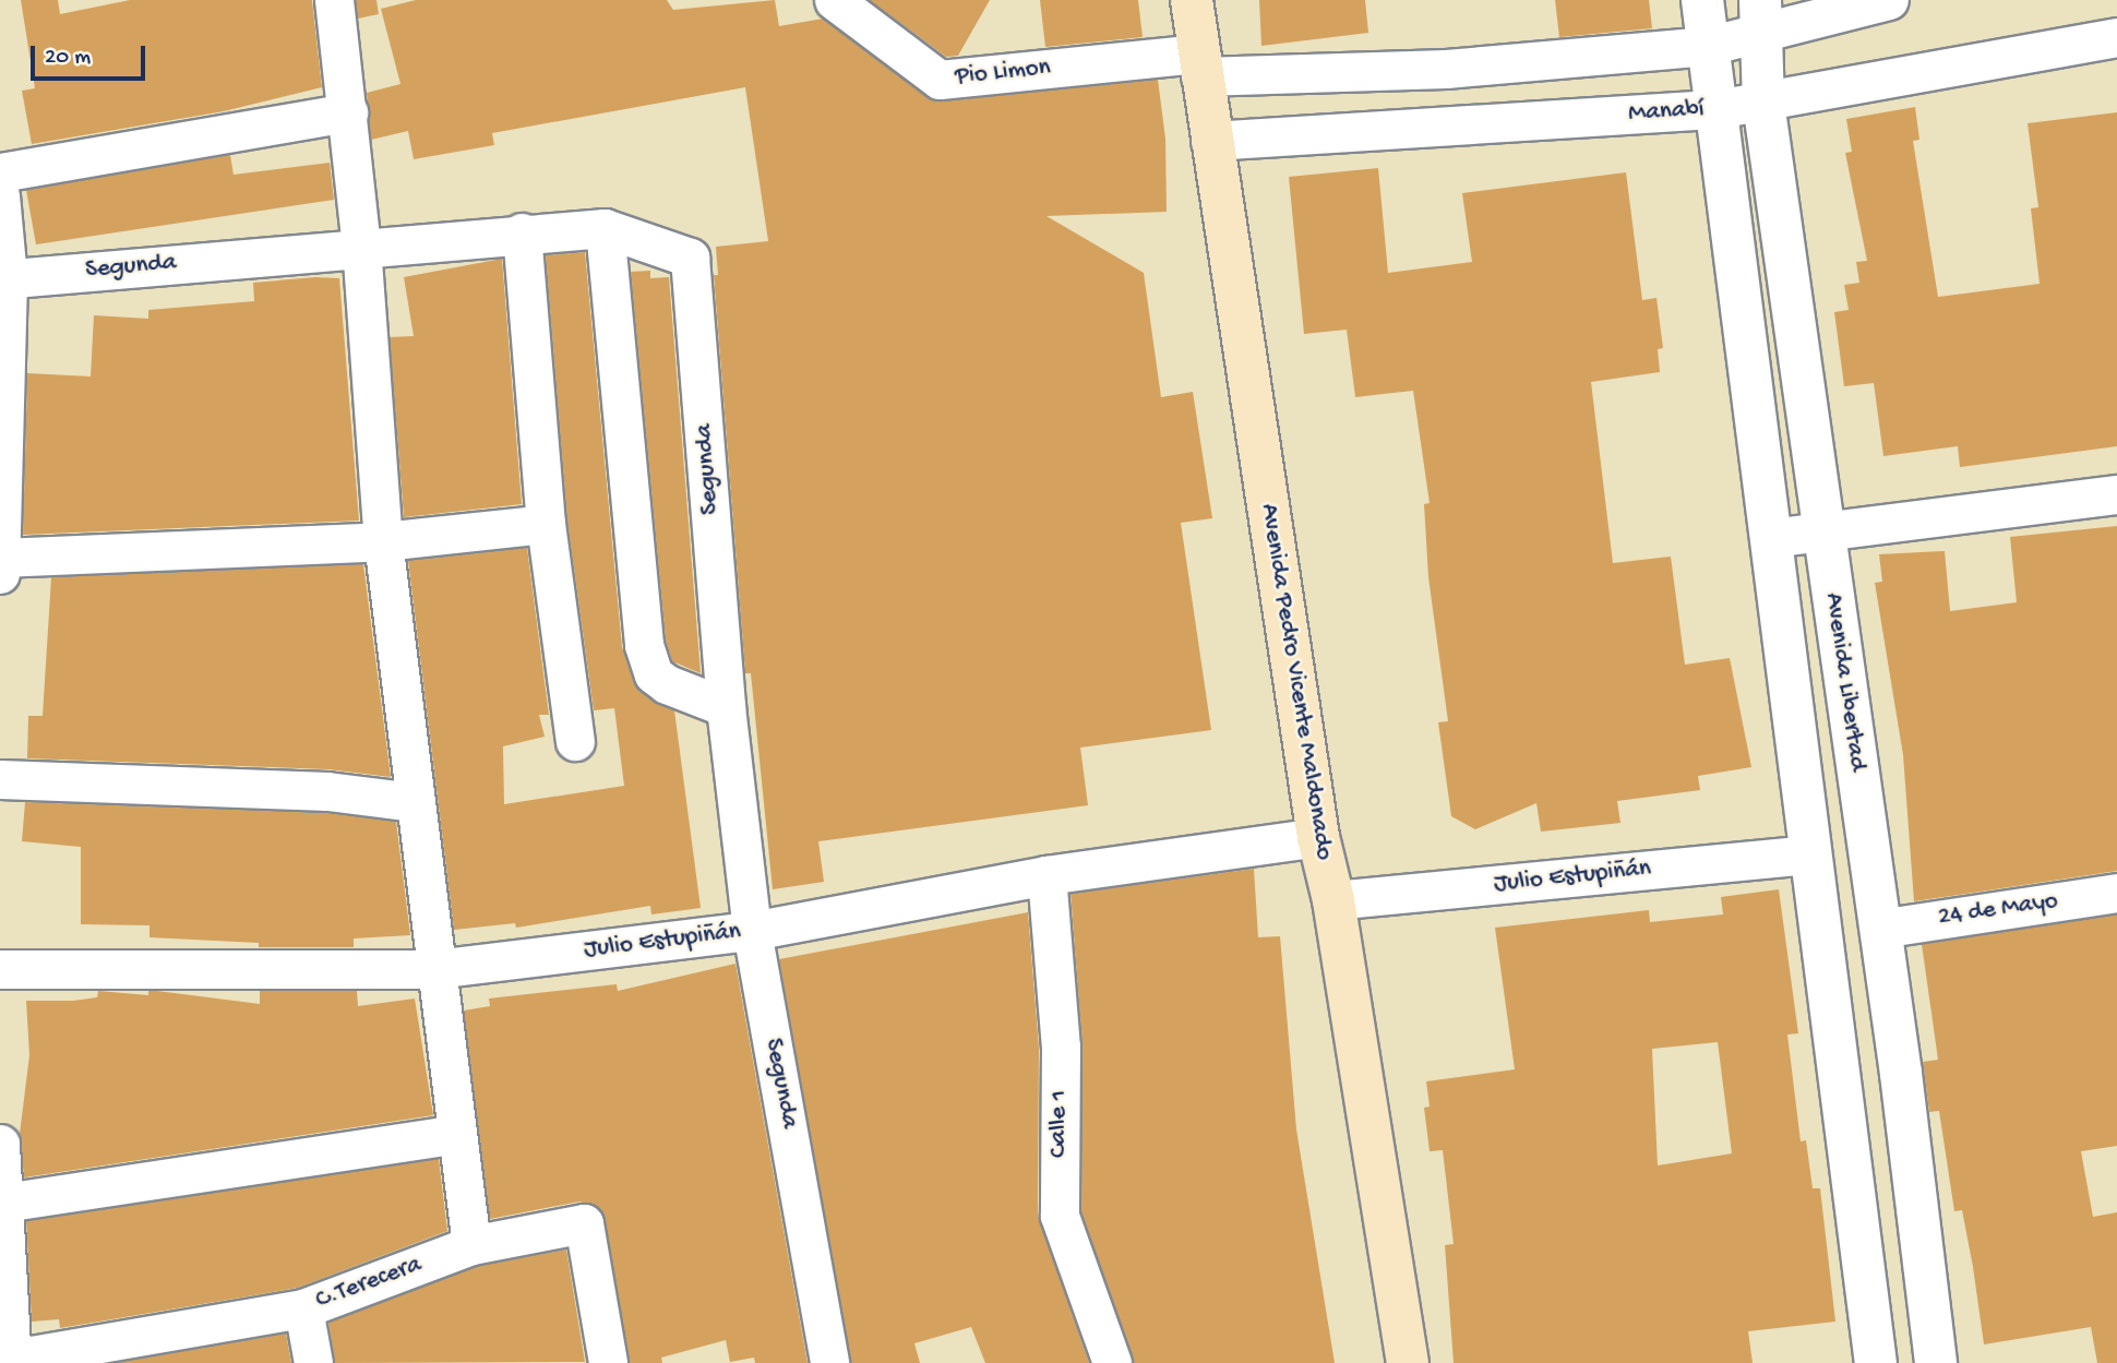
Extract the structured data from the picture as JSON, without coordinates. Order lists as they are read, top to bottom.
{
  "streets": {
    "main road": ["Avenida Pedro Vicente Maldonado"],
    "street": [
      "Pio Limon",
      "Manabí",
      "Segunda",
      "Avenida Libertad",
      "Julio Estupiñán",
      "24 de Mayo",
      "Calle 1",
      "C.Terecera"
    ]
  },
  "crossings": [
    ["Pio Limon", "Avenida Pedro Vicente Maldonado"],
    ["Manabí", "Avenida Pedro Vicente Maldonado"],
    ["Manabí", "Avenida Libertad"],
    ["Segunda", "Julio Estupiñán"],
    ["Avenida Pedro Vicente Maldonado", "Julio Estupiñán"],
    ["Avenida Libertad", "24 de Mayo"],
    ["Julio Estupiñán", "Calle 1"]
  ],
  "scale_bar": "20 m"
}
